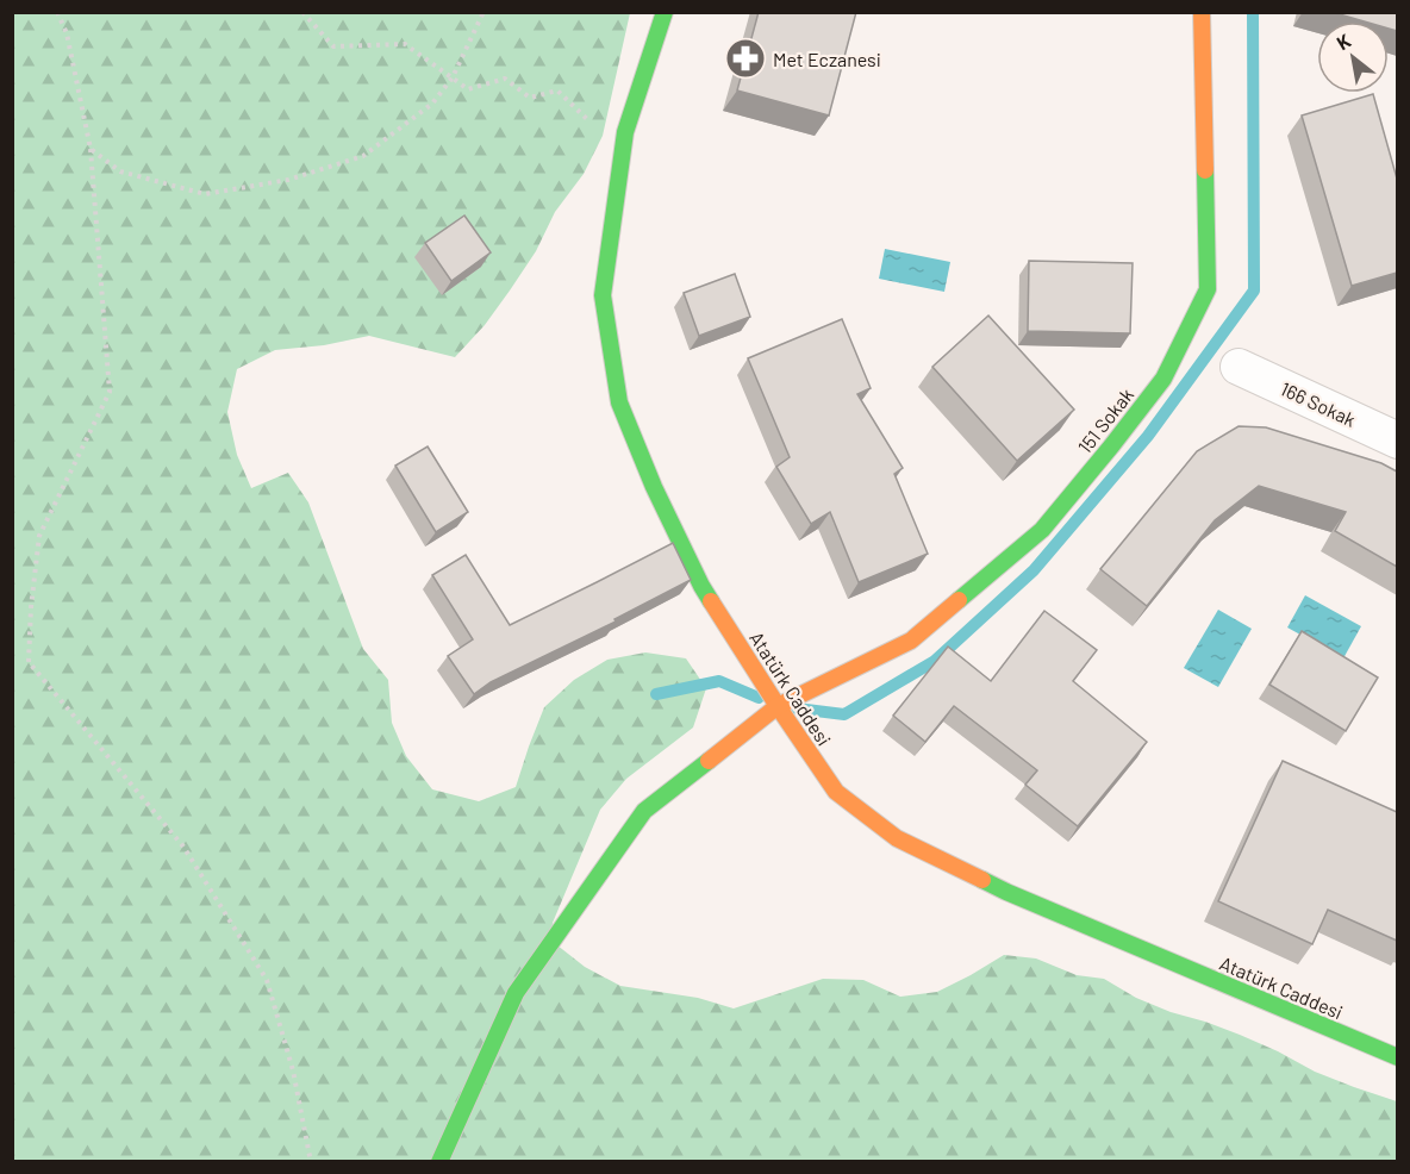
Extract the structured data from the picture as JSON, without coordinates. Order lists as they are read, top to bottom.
{
  "streets": {
    "street": ["166 Sokak", "151 Sokak", "Atatürk Caddesi"]
  },
  "crossings": [
    ["151 Sokak", "Atatürk Caddesi"]
  ],
  "places": {
    "pharmacy": ["Met Eczanesi"]
  },
  "north": "top left"
}
